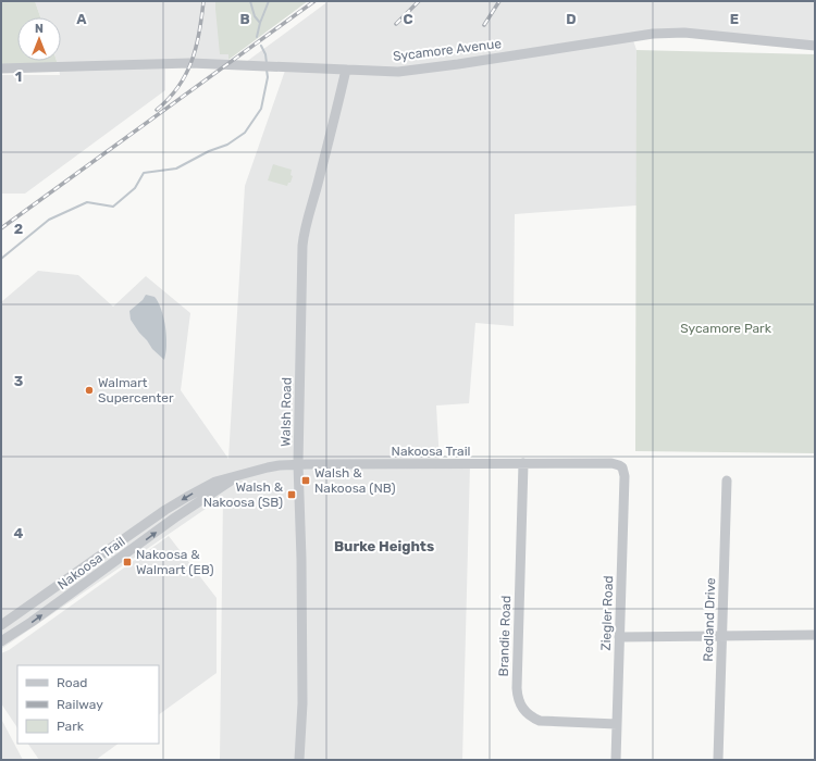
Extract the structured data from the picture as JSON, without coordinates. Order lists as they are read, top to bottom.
{
  "streets": {
    "street": [
      "Sycamore Avenue",
      "Walsh Road",
      "Nakoosa Trail",
      "Ziegler Road",
      "Redland Drive",
      "Brandie Road"
    ]
  },
  "crossings": [
    ["Sycamore Avenue", "Walsh Road"],
    ["Walsh Road", "Nakoosa Trail"],
    ["Nakoosa Trail", "Ziegler Road"],
    ["Nakoosa Trail", "Brandie Road"],
    ["Ziegler Road", "Brandie Road"]
  ],
  "districts": ["Burke Heights"],
  "parks": ["Sycamore Park"],
  "places": {
    "other": ["Walmart Supercenter"],
    "transit": ["Walsh & Nakoosa (NB)", "Walsh & Nakoosa (SB)", "Nakoosa & Walmart (EB)"]
  },
  "legend": ["Road", "Railway", "Park"],
  "north": "top",
  "grid": {
    "columns": [
      "A",
      "B",
      "C",
      "D",
      "E"
    ],
    "rows": [
      "1",
      "2",
      "3",
      "4"
    ]
  }
}
